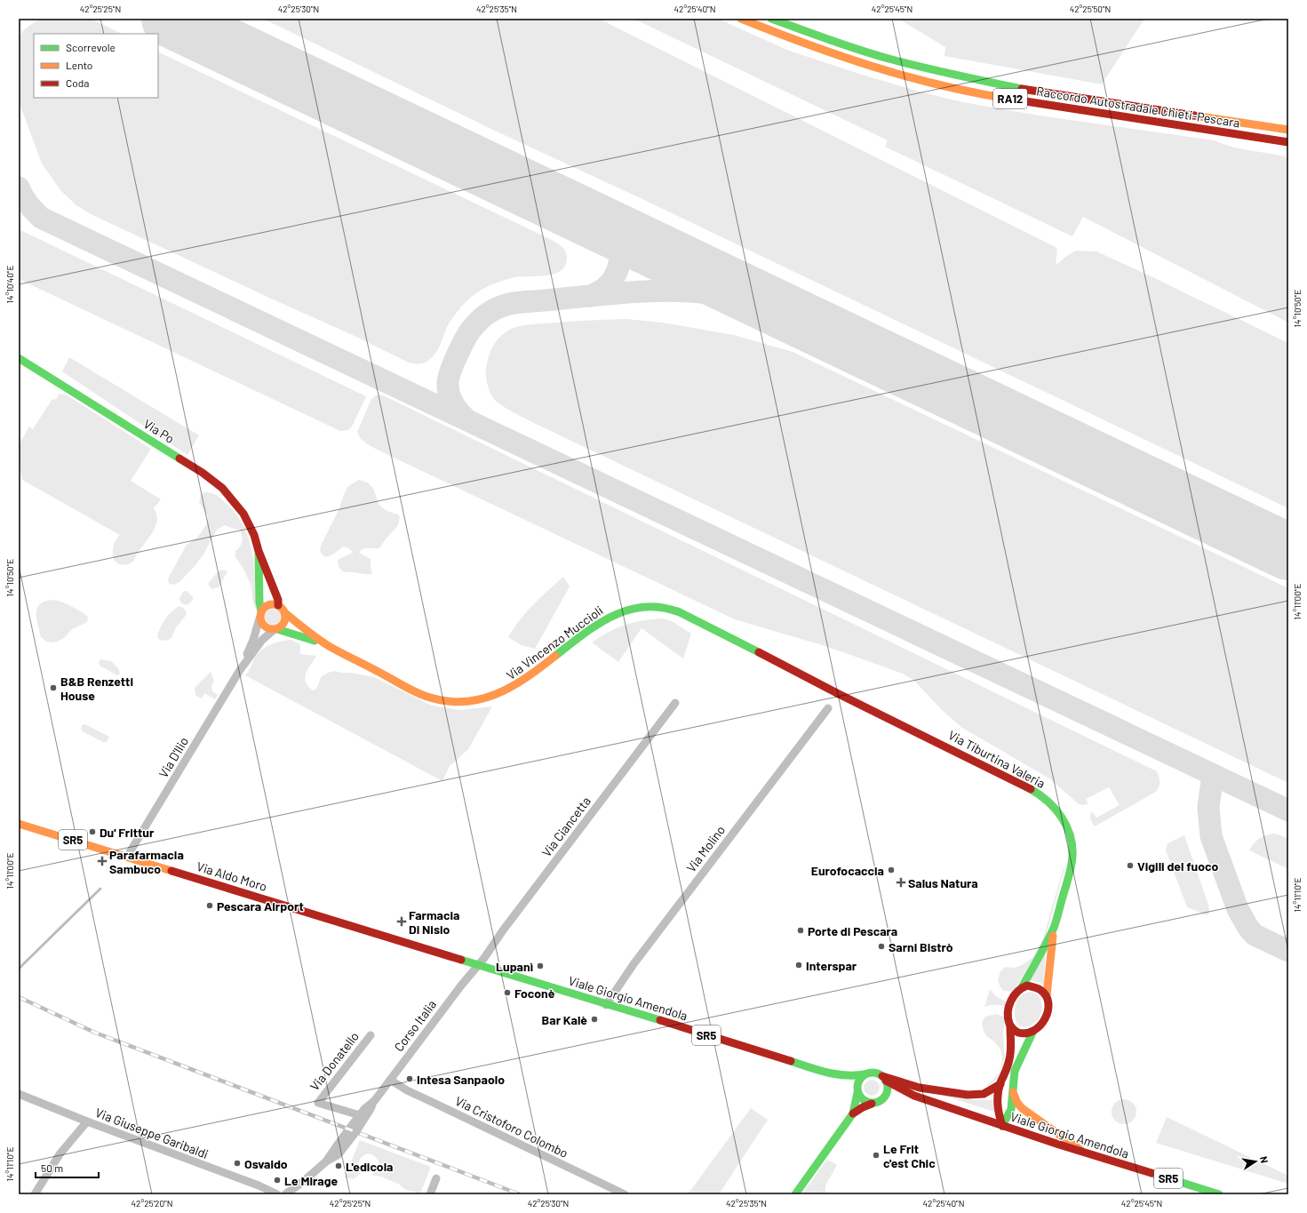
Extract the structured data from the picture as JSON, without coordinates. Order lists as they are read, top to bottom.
{
  "streets": {
    "main road": [
      "RA12",
      "Raccordo Autostradale Chieti-Pescara",
      "Via Po",
      "Via Vincenzo Muccioli",
      "Via Tiburtina Valeria",
      "SR5",
      "Via Aldo Moro",
      "Viale Giorgio Amendola"
    ],
    "street": [
      "Via D'Ilio",
      "Via Ciancetta",
      "Via Molino",
      "Corso Italia",
      "Via Donatello",
      "Via Cristoforo Colombo",
      "Via Giuseppe Garibaldi"
    ]
  },
  "crossings": [
    ["Via Po", "Via Vincenzo Muccioli"],
    ["Via Po", "Via D'Ilio"],
    ["Via Vincenzo Muccioli", "Via D'Ilio"],
    ["Via Vincenzo Muccioli", "Via Tiburtina Valeria"],
    ["Via D'Ilio", "Via Aldo Moro"],
    ["Via Ciancetta", "Via Aldo Moro"],
    ["Via Ciancetta", "Viale Giorgio Amendola"],
    ["Via Ciancetta", "Corso Italia"],
    ["SR5", "Viale Giorgio Amendola"],
    ["Via Molino", "Viale Giorgio Amendola"],
    ["Via Aldo Moro", "Viale Giorgio Amendola"],
    ["Via Aldo Moro", "Corso Italia"],
    ["Viale Giorgio Amendola", "Corso Italia"],
    ["Corso Italia", "Via Donatello"],
    ["Corso Italia", "Via Cristoforo Colombo"]
  ],
  "places": {
    "other": [
      "B&B Renzetti House",
      "Du' Frittur",
      "Vigili del fuoco",
      "Eurofocaccia",
      "Pescara Airport",
      "Porte di Pescara",
      "Sarni Bistrò",
      "Interspar",
      "Lupanì",
      "Foconè",
      "Bar Kalè",
      "Intesa Sanpaolo",
      "Le Frit c'est Chic",
      "Osvaldo",
      "L'edicola",
      "Le Mirage"
    ],
    "health": ["Parafarmacia Sambuco", "Salus Natura", "Farmacia Di Nisio"]
  },
  "legend": ["Scorrevole", "Lento", "Coda"],
  "scale_bar": "50 m",
  "north": "right",
  "coordinates": [
    "42°25'25\"N",
    "42°25'30\"N",
    "42°25'35\"N",
    "42°25'40\"N",
    "42°25'45\"N",
    "42°25'50\"N",
    "14°10'40\"E",
    "14°10'50\"E",
    "14°11'00\"E",
    "14°11'10\"E",
    "42°25'20\"N"
  ]
}
